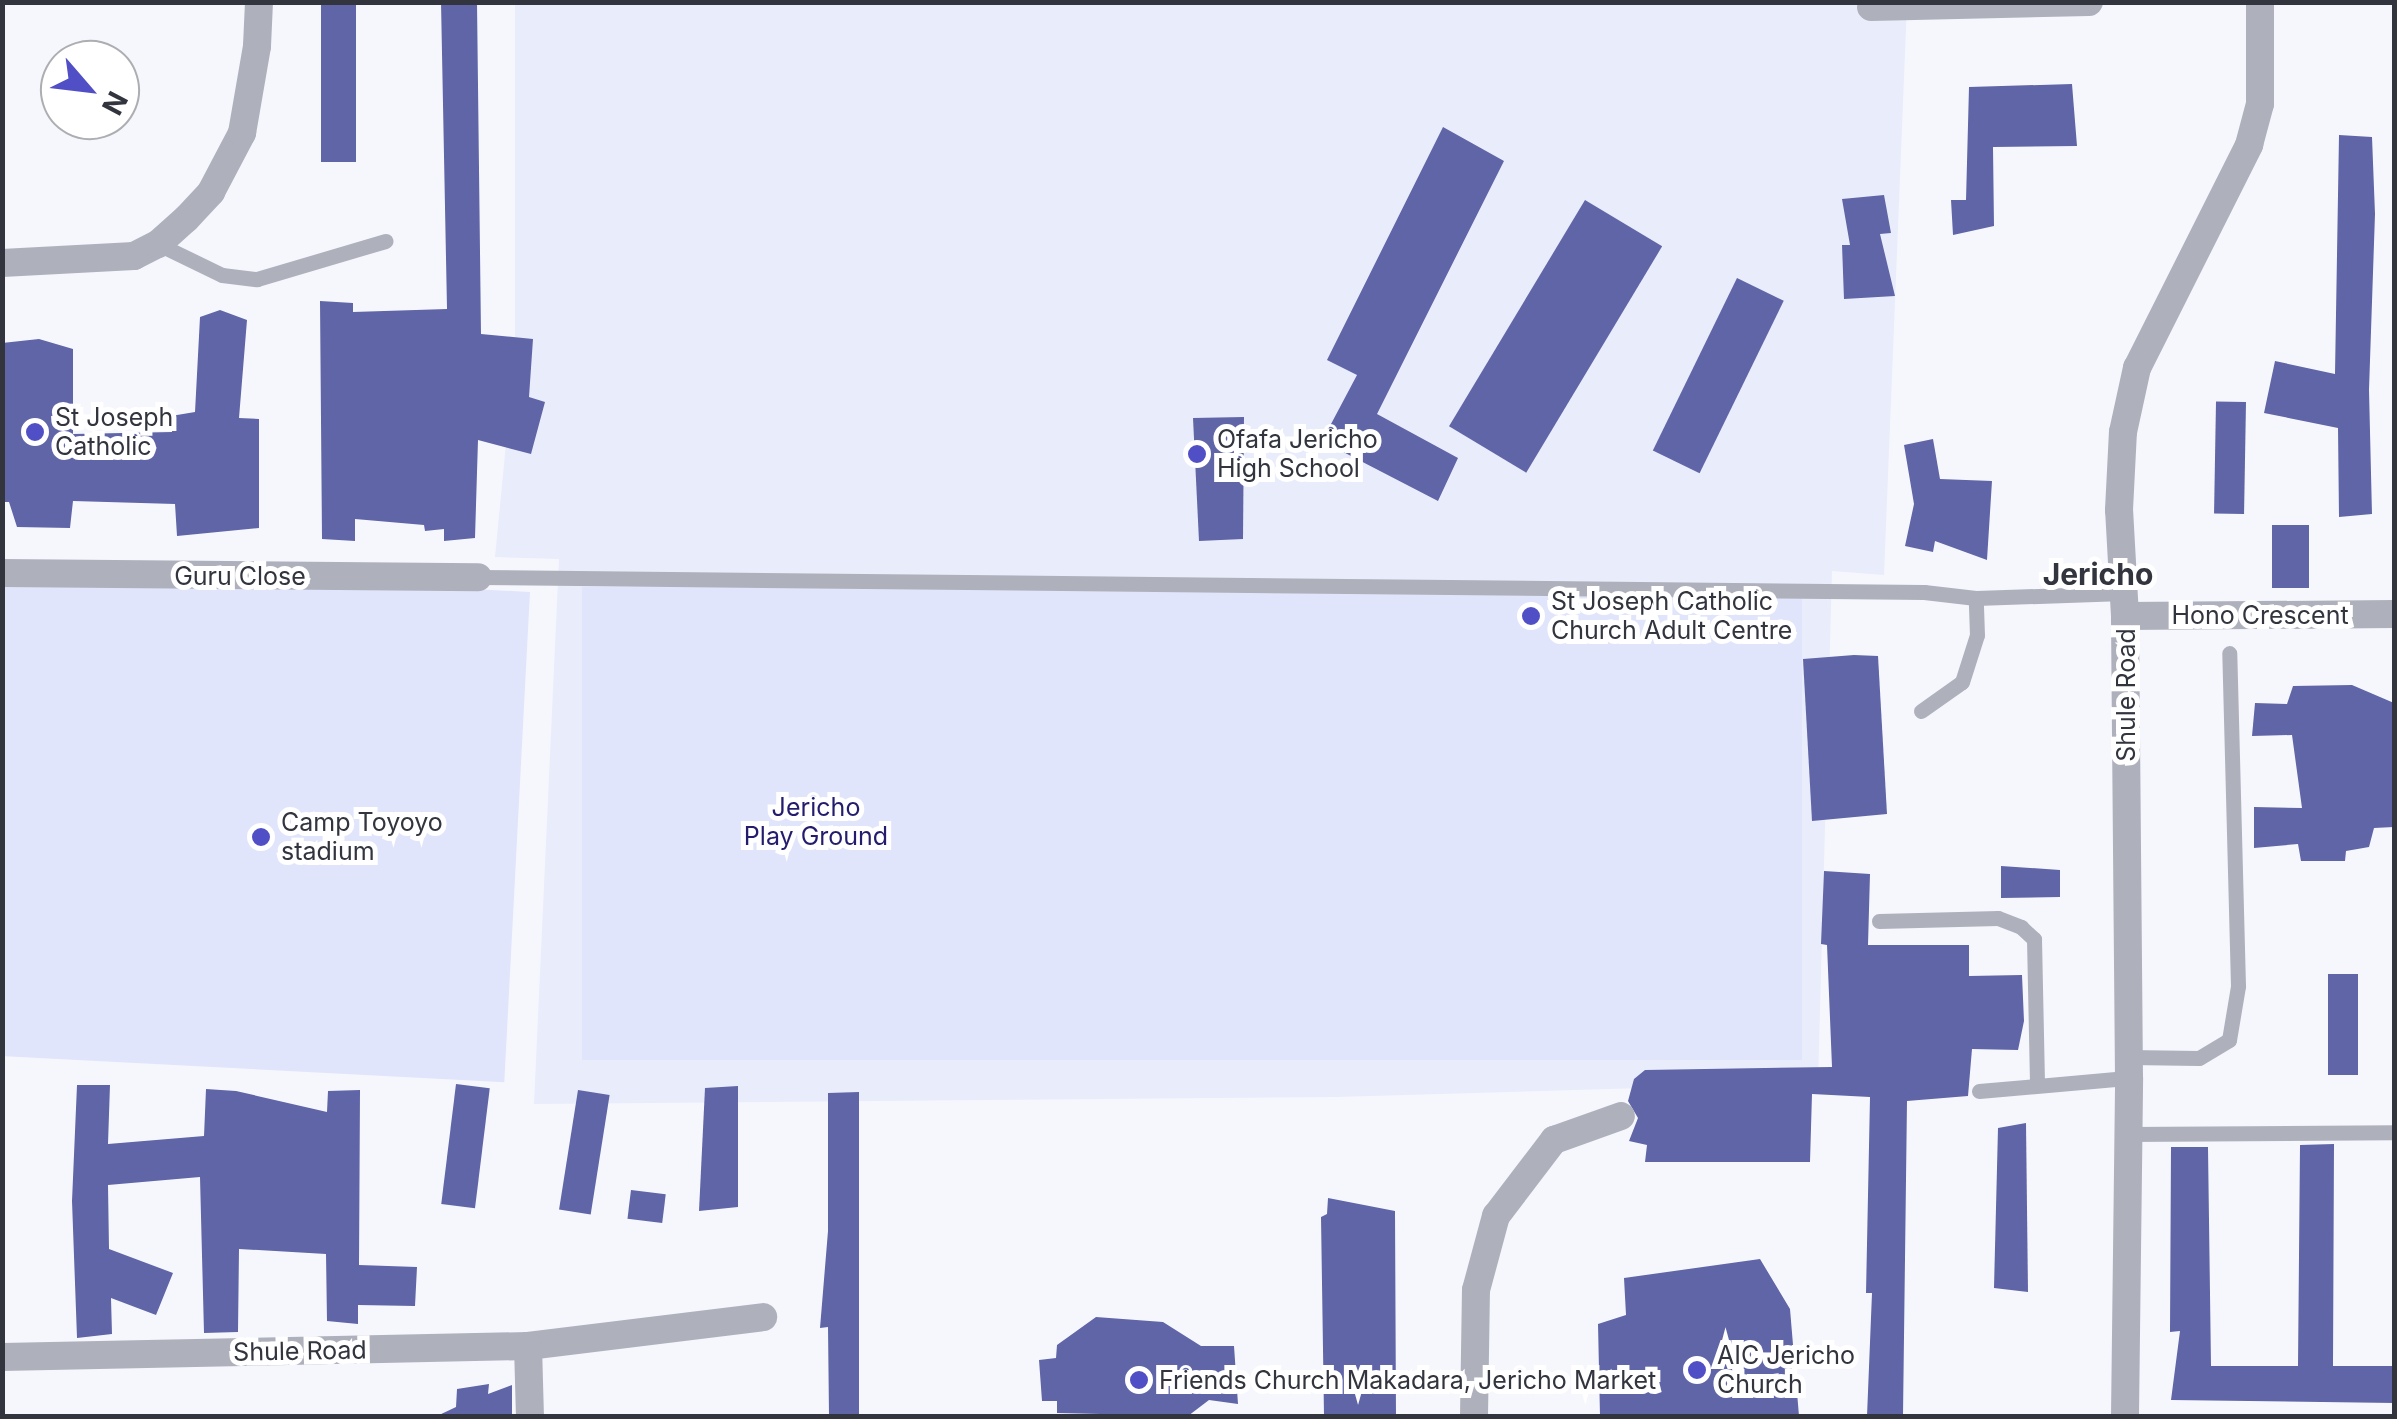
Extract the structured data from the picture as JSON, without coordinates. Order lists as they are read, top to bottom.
{
  "streets": {
    "street": ["Guru Close", "Hono Crescent", "Shule Road"]
  },
  "crossings": [
    ["Hono Crescent", "Shule Road"]
  ],
  "districts": ["Jericho"],
  "parks": ["Jericho Play Ground"],
  "places": [
    "St Joseph Catholic",
    "Ofafa Jericho High School",
    "St Joseph Catholic Church Adult Centre",
    "Camp Toyoyo stadium",
    "AIC Jericho Church",
    "Friends Church Makadara, Jericho Market"
  ],
  "north": "bottom right"
}
